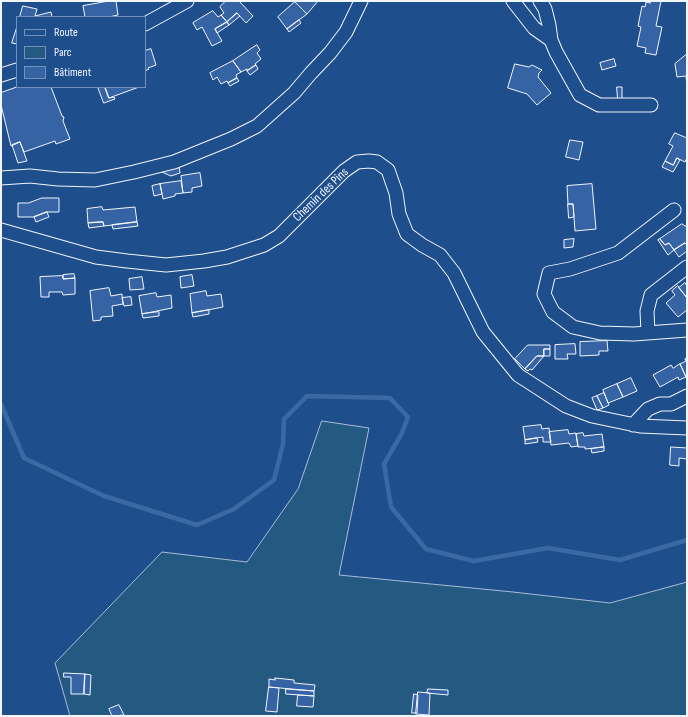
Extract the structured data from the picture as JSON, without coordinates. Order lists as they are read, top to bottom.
{
  "streets": {
    "street": ["Chemin des Pins"]
  },
  "legend": ["Route", "Parc", "Bâtiment"]
}
